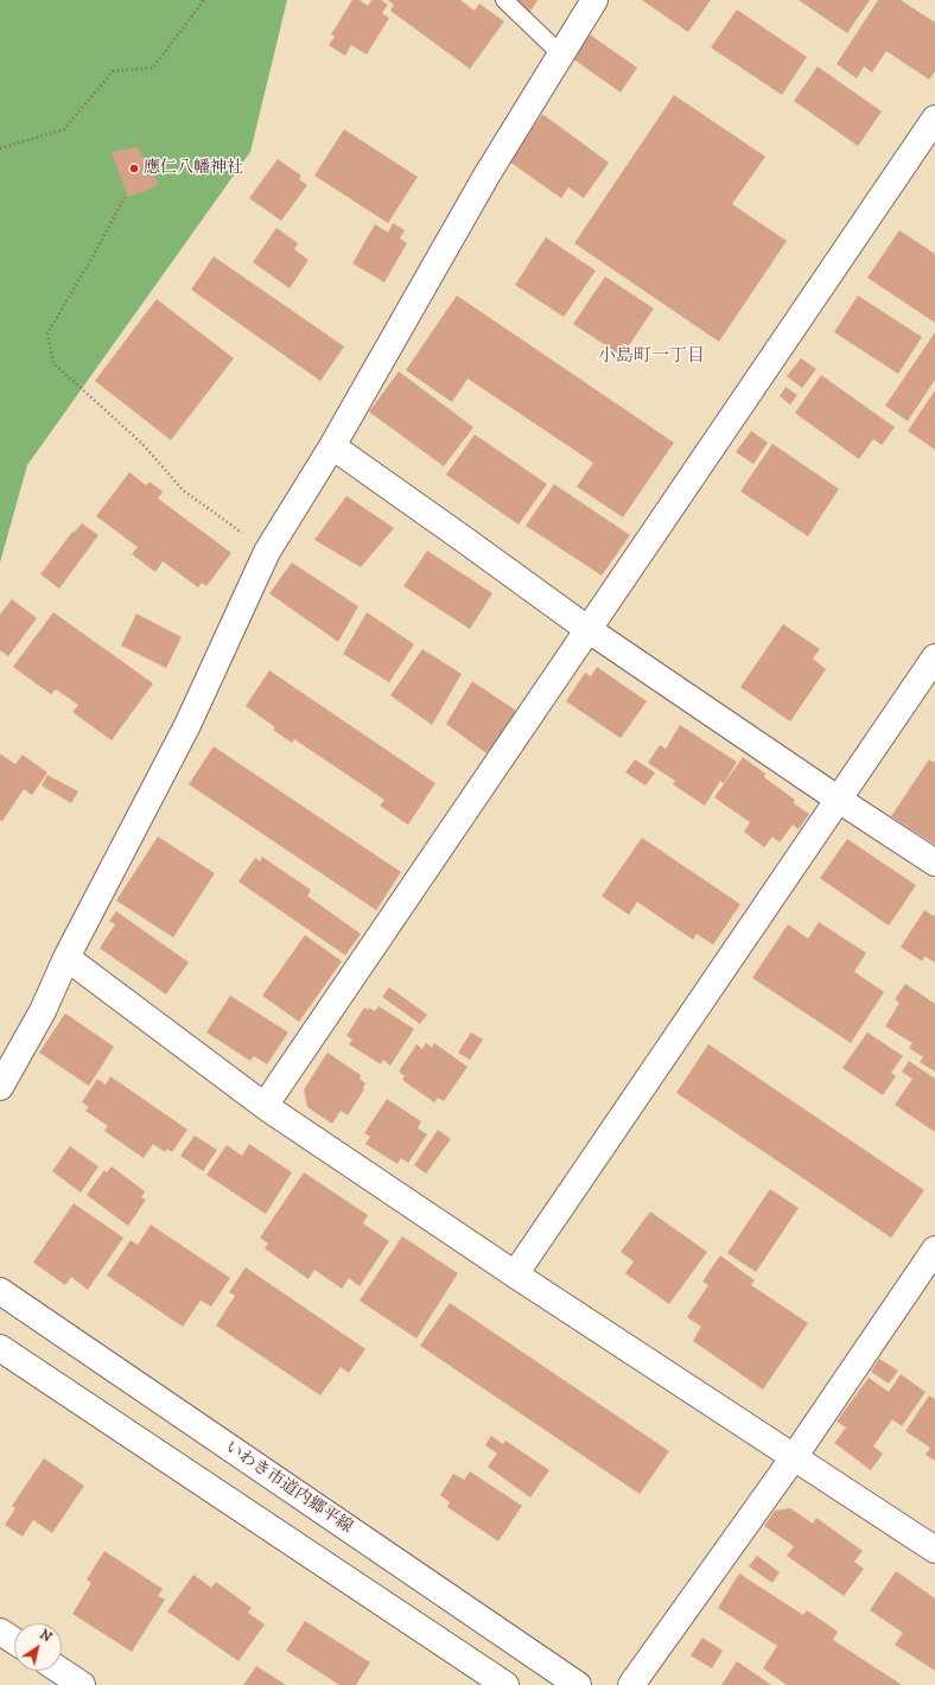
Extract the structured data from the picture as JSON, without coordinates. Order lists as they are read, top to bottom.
{
  "streets": {
    "street": ["いわき市道内郷平線"]
  },
  "districts": ["小島町一丁目"],
  "places": ["應仁八幡神社"],
  "north": "top right"
}
